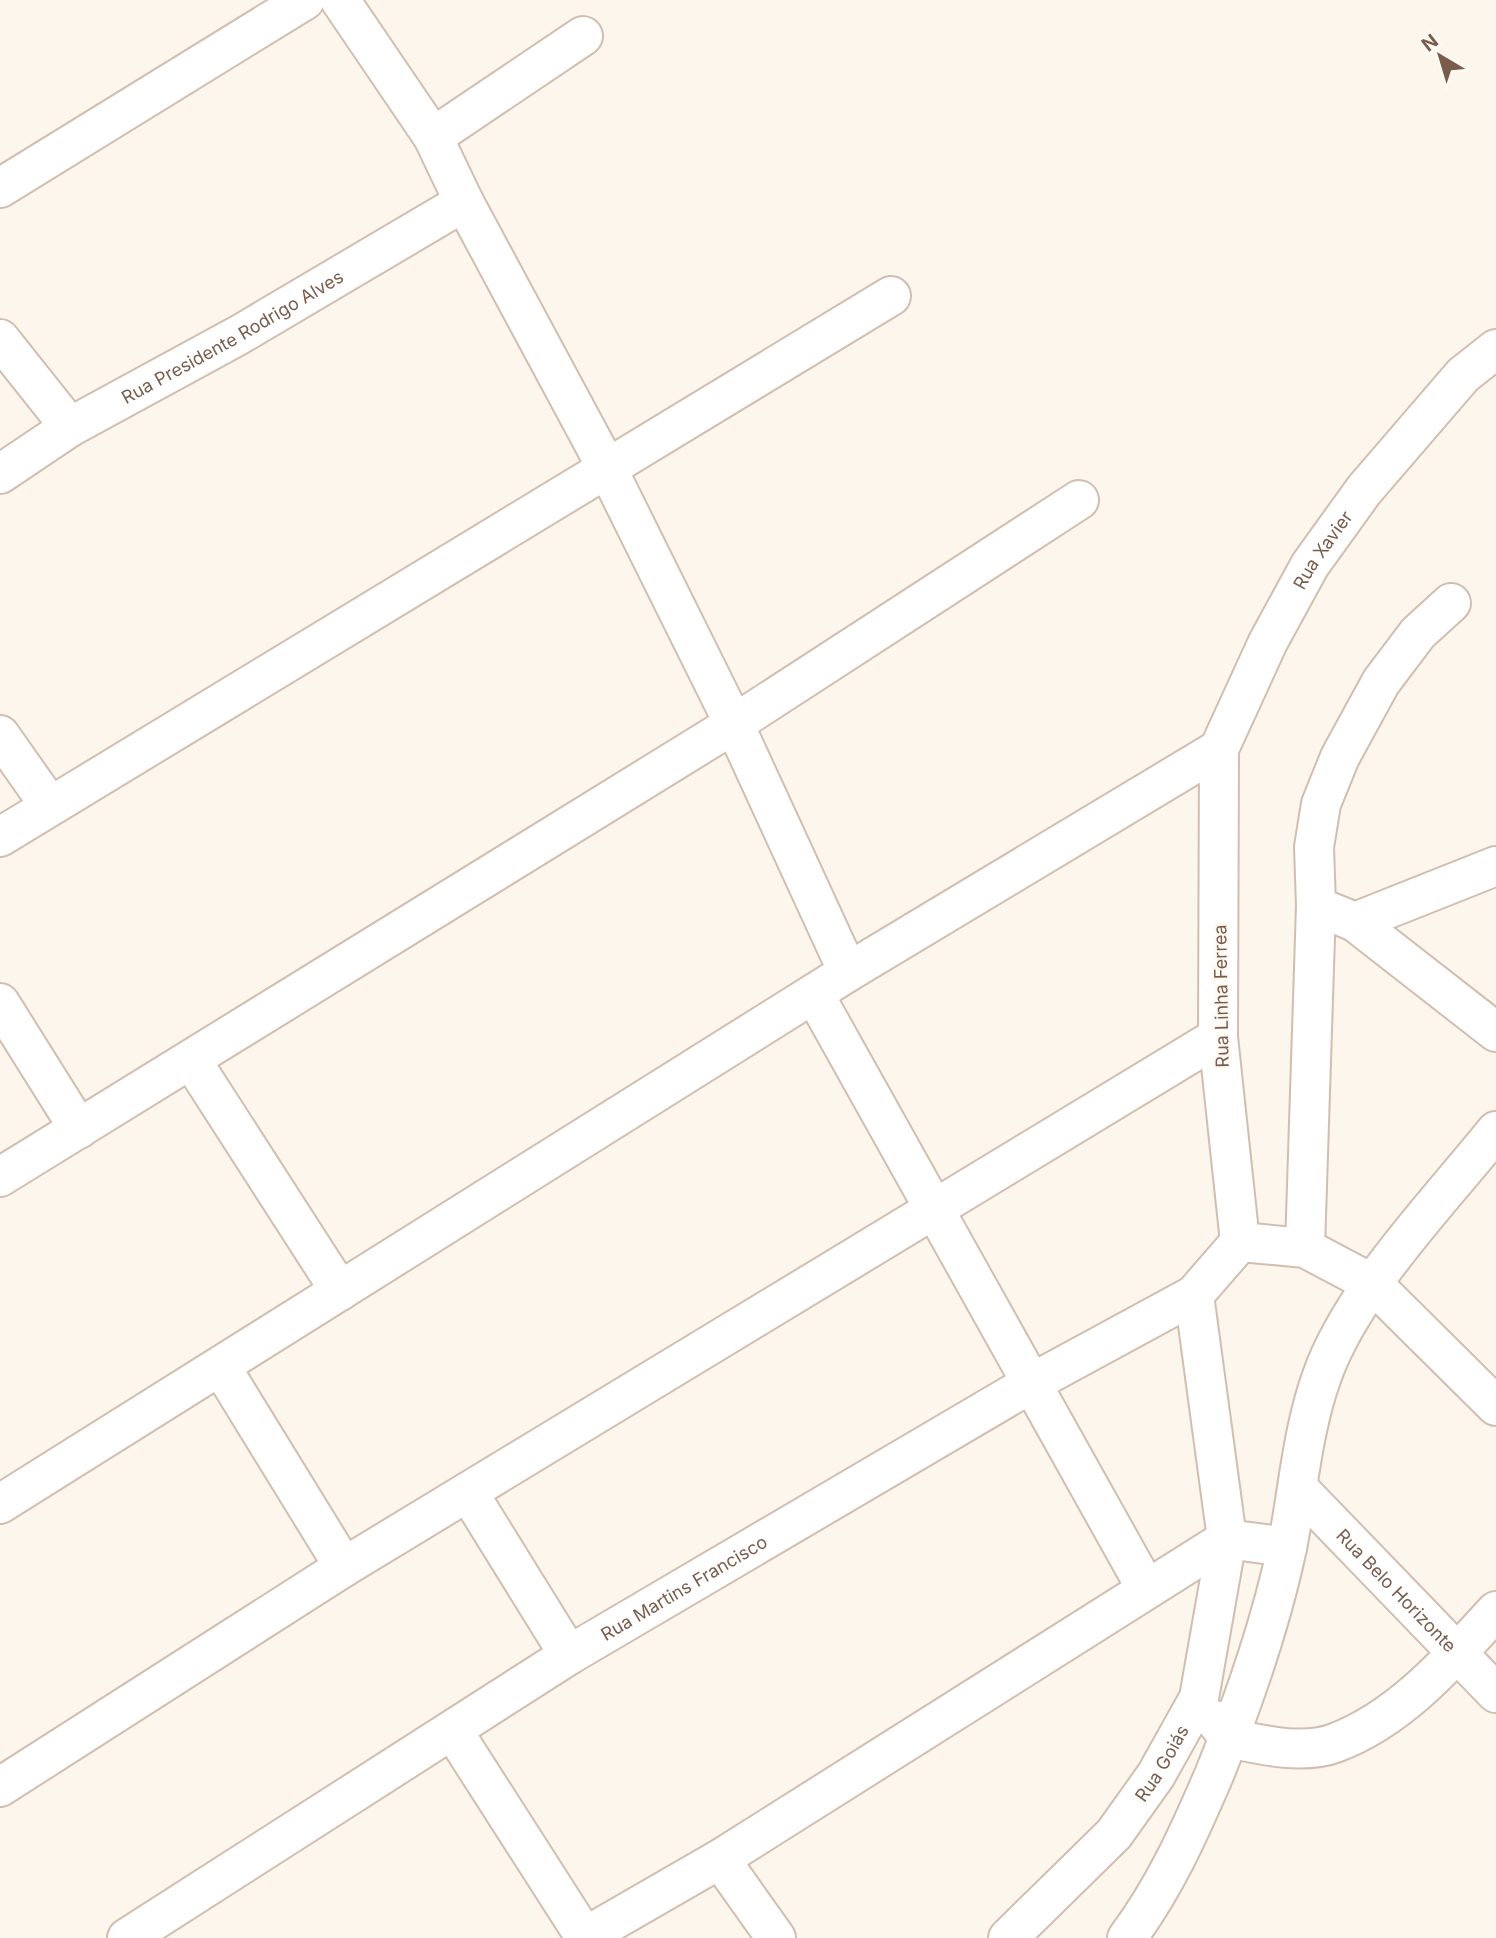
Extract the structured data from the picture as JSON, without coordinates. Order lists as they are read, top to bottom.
{
  "streets": {
    "street": [
      "Rua Presidente Rodrigo Alves",
      "Rua Xavier",
      "Rua Linha Ferrea",
      "Rua Martins Francisco",
      "Rua Belo Horizonte",
      "Rua Goiás"
    ]
  },
  "crossings": [
    ["Rua Xavier", "Rua Linha Ferrea"],
    ["Rua Linha Ferrea", "Rua Martins Francisco"],
    ["Rua Martins Francisco", "Rua Goiás"]
  ],
  "north": "top left"
}
